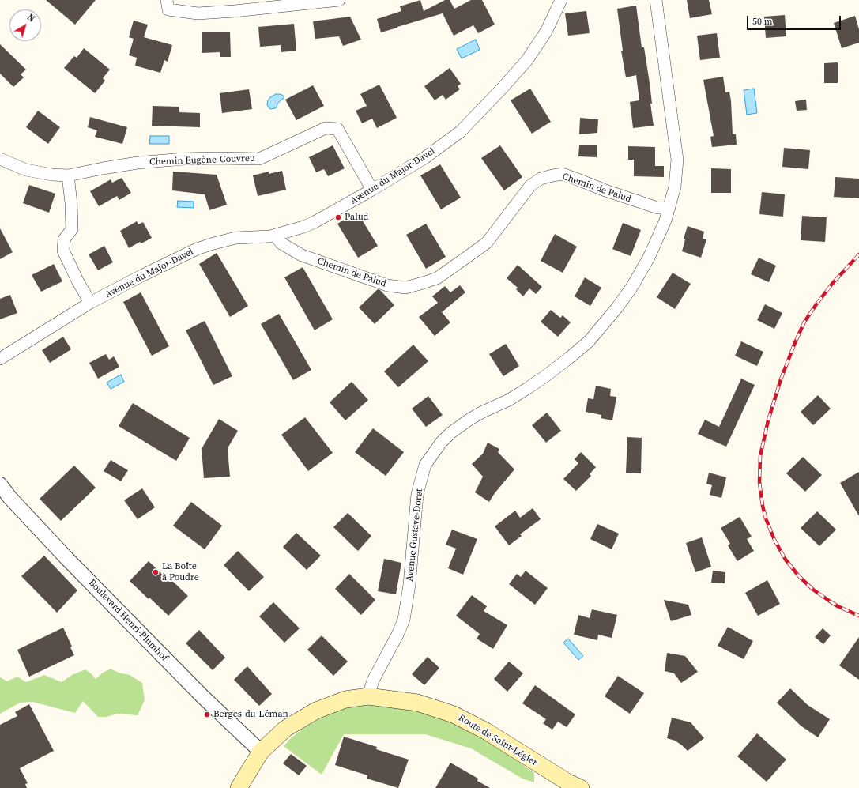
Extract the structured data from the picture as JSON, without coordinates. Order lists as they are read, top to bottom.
{
  "streets": {
    "main road": ["Route de Saint-Légier"],
    "street": [
      "Chemin Eugène-Couvreu",
      "Avenue du Major-Davel",
      "Chemin de Palud",
      "Avenue Gustave-Doret",
      "Boulevard Henri-Plumhof"
    ]
  },
  "crossings": [
    ["Chemin Eugène-Couvreu", "Avenue du Major-Davel"],
    ["Avenue du Major-Davel", "Chemin de Palud"],
    ["Chemin de Palud", "Avenue Gustave-Doret"],
    ["Avenue Gustave-Doret", "Route de Saint-Légier"],
    ["Boulevard Henri-Plumhof", "Route de Saint-Légier"]
  ],
  "places": ["Palud", "La Boîte à Poudre", "Berges-du-Léman"],
  "scale_bar": "50 m",
  "north": "top right"
}
